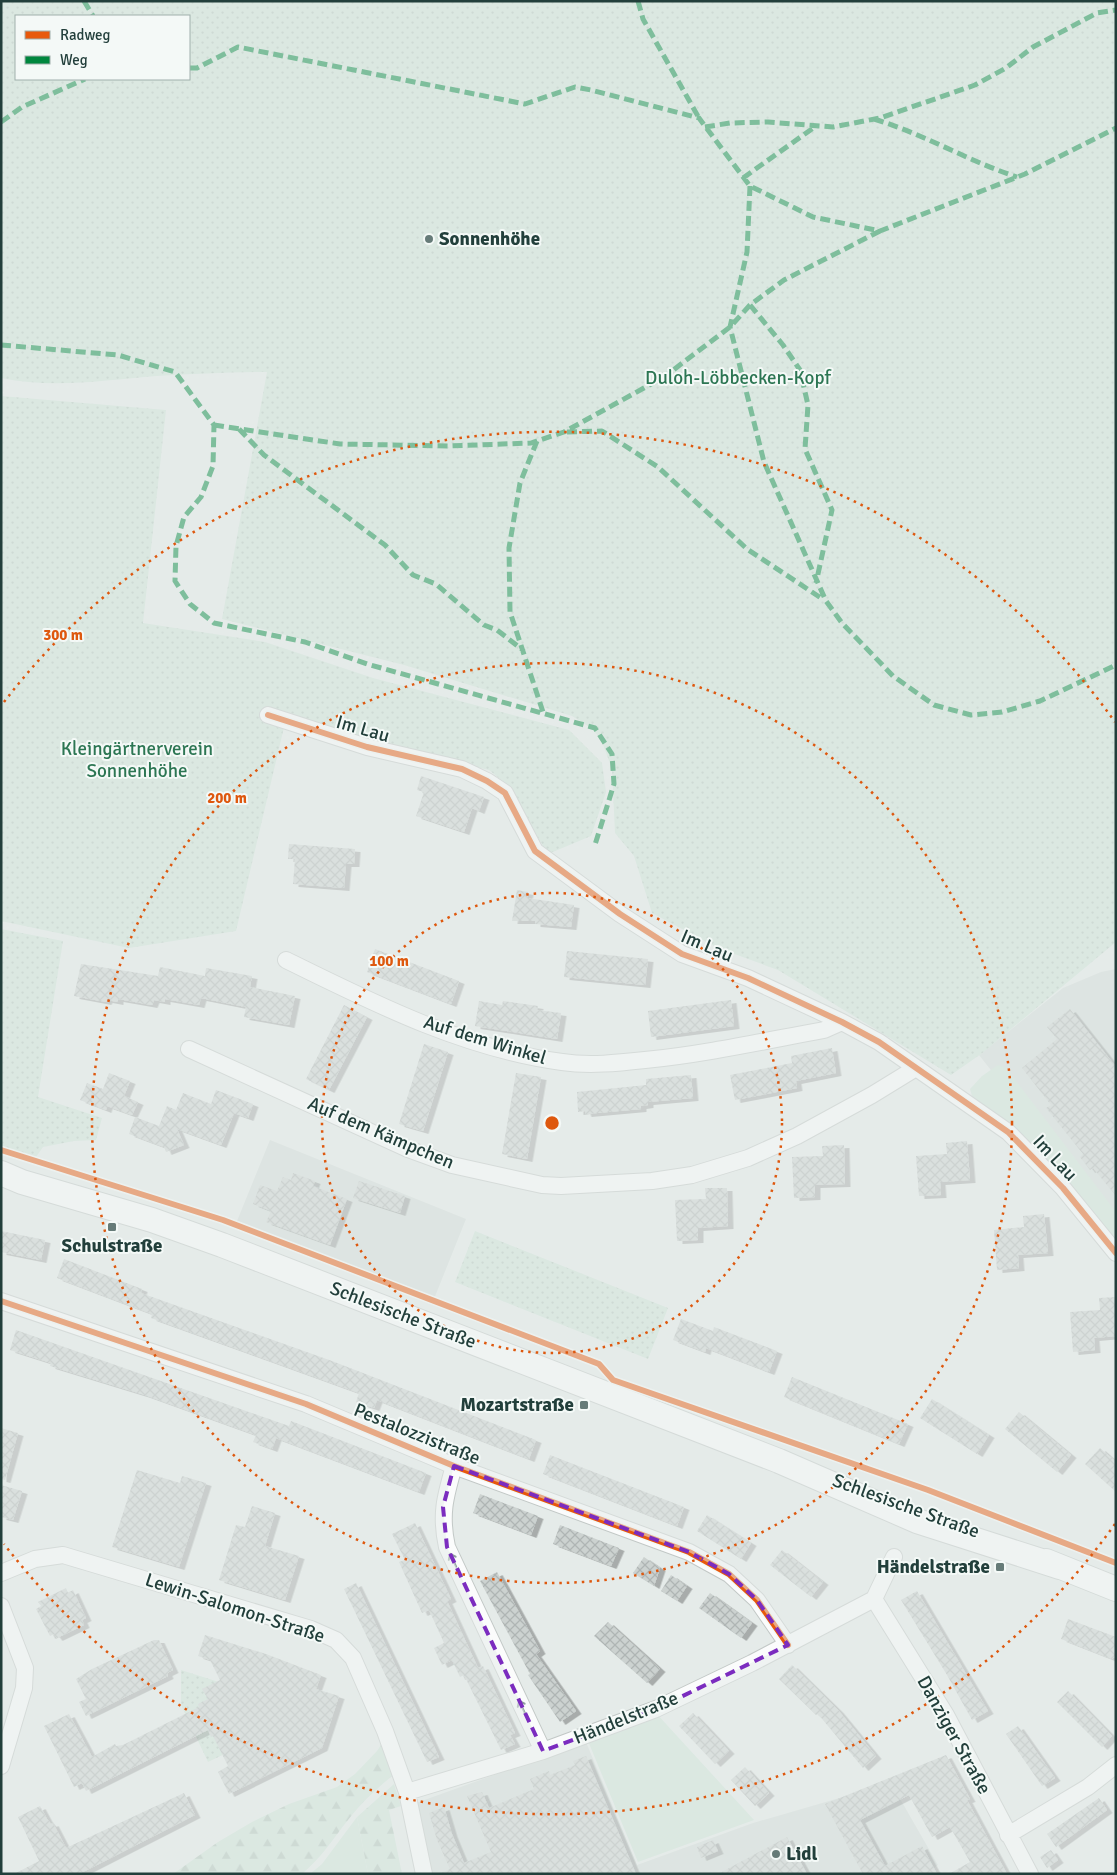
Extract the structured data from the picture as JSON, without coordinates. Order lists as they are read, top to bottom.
{
  "streets": {
    "main road": ["Schlesische Straße"],
    "street": [
      "Im Lau",
      "Auf dem Winkel",
      "Auf dem Kämpchen",
      "Pestalozzistraße",
      "Lewin-Salomon-Straße",
      "Händelstraße",
      "Danziger Straße"
    ]
  },
  "crossings": [
    ["Im Lau", "Auf dem Winkel"],
    ["Im Lau", "Auf dem Kämpchen"],
    ["Pestalozzistraße", "Händelstraße"],
    ["Lewin-Salomon-Straße", "Händelstraße"],
    ["Händelstraße", "Danziger Straße"]
  ],
  "parks": ["Duloh-Löbbecken-Kopf", "Kleingärtnerverein Sonnenhöhe"],
  "places": {
    "other": ["Sonnenhöhe", "Lidl"],
    "transit": ["Schulstraße", "Mozartstraße", "Händelstraße"]
  },
  "legend": ["Radweg", "Weg"],
  "rings": ["300 m", "200 m", "100 m"]
}
